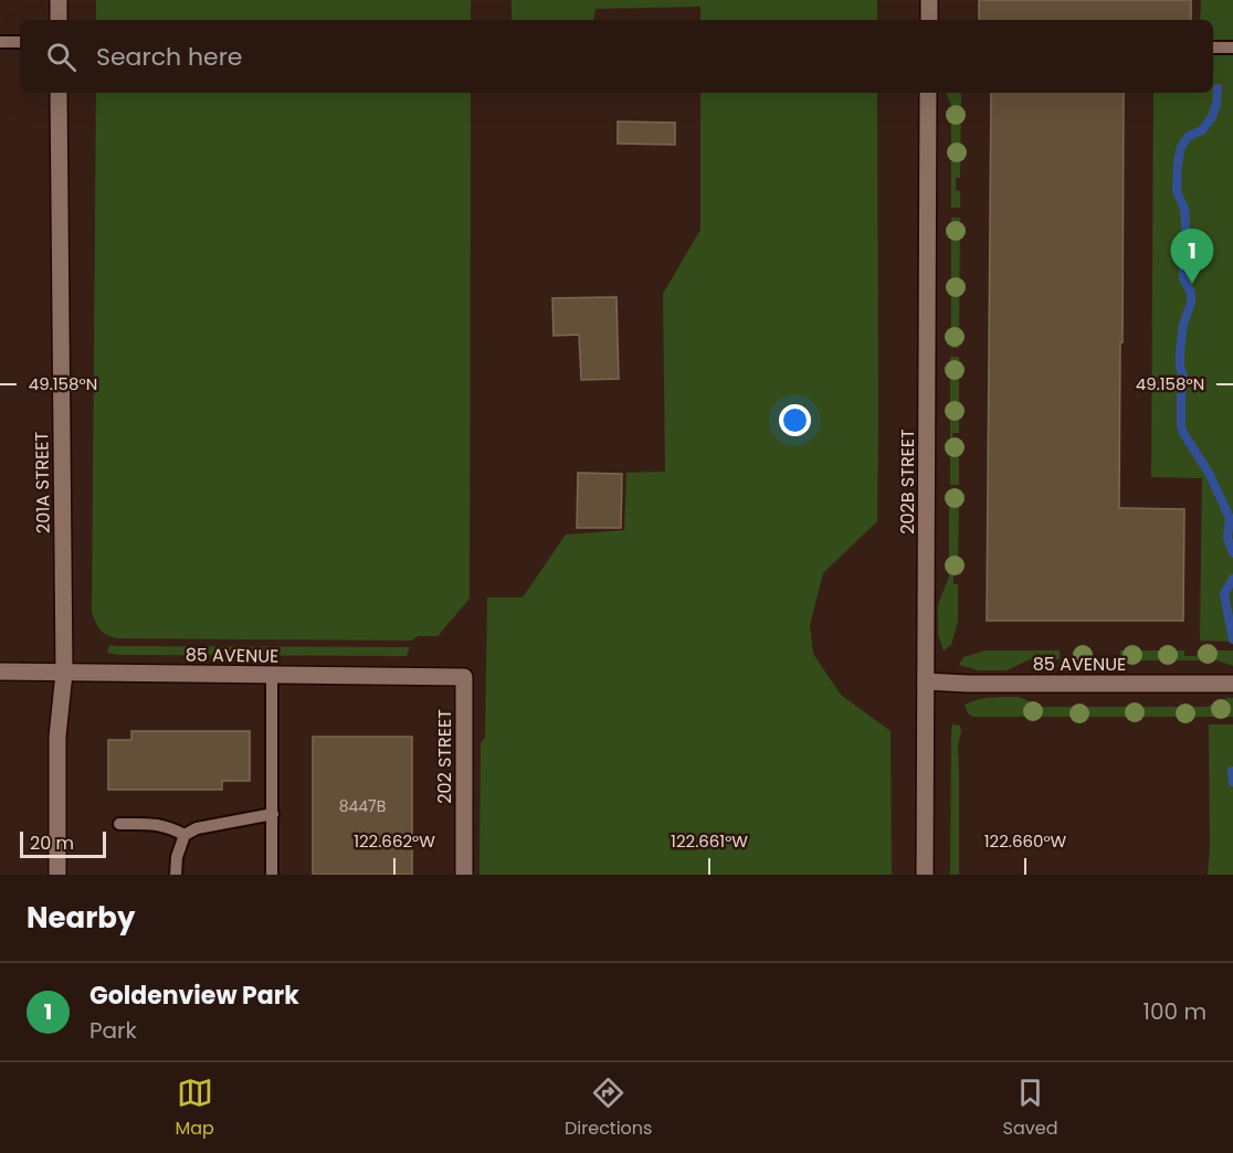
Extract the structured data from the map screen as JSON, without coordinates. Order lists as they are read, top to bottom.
{
  "streets": {
    "street": [
      "202B STREET",
      "201A STREET",
      "85 AVENUE",
      "202 STREET"
    ]
  },
  "crossings": [
    ["202B STREET", "85 AVENUE"],
    ["201A STREET", "85 AVENUE"],
    ["85 AVENUE", "202 STREET"]
  ],
  "house_numbers": ["8447B"],
  "scale_bar": "20 m",
  "page": {
    "search": "Search here",
    "pins": "1",
    "scale": "20 m",
    "heading": "Nearby",
    "list": [
      {
        "mark": "1",
        "name": "Goldenview Park",
        "note": "Park",
        "value": "100 m"
      }
    ],
    "nav": ["Map", "Directions", "Saved"]
  },
  "coordinates": [
    "49.158°N",
    "122.662°W",
    "122.661°W",
    "122.660°W"
  ]
}
